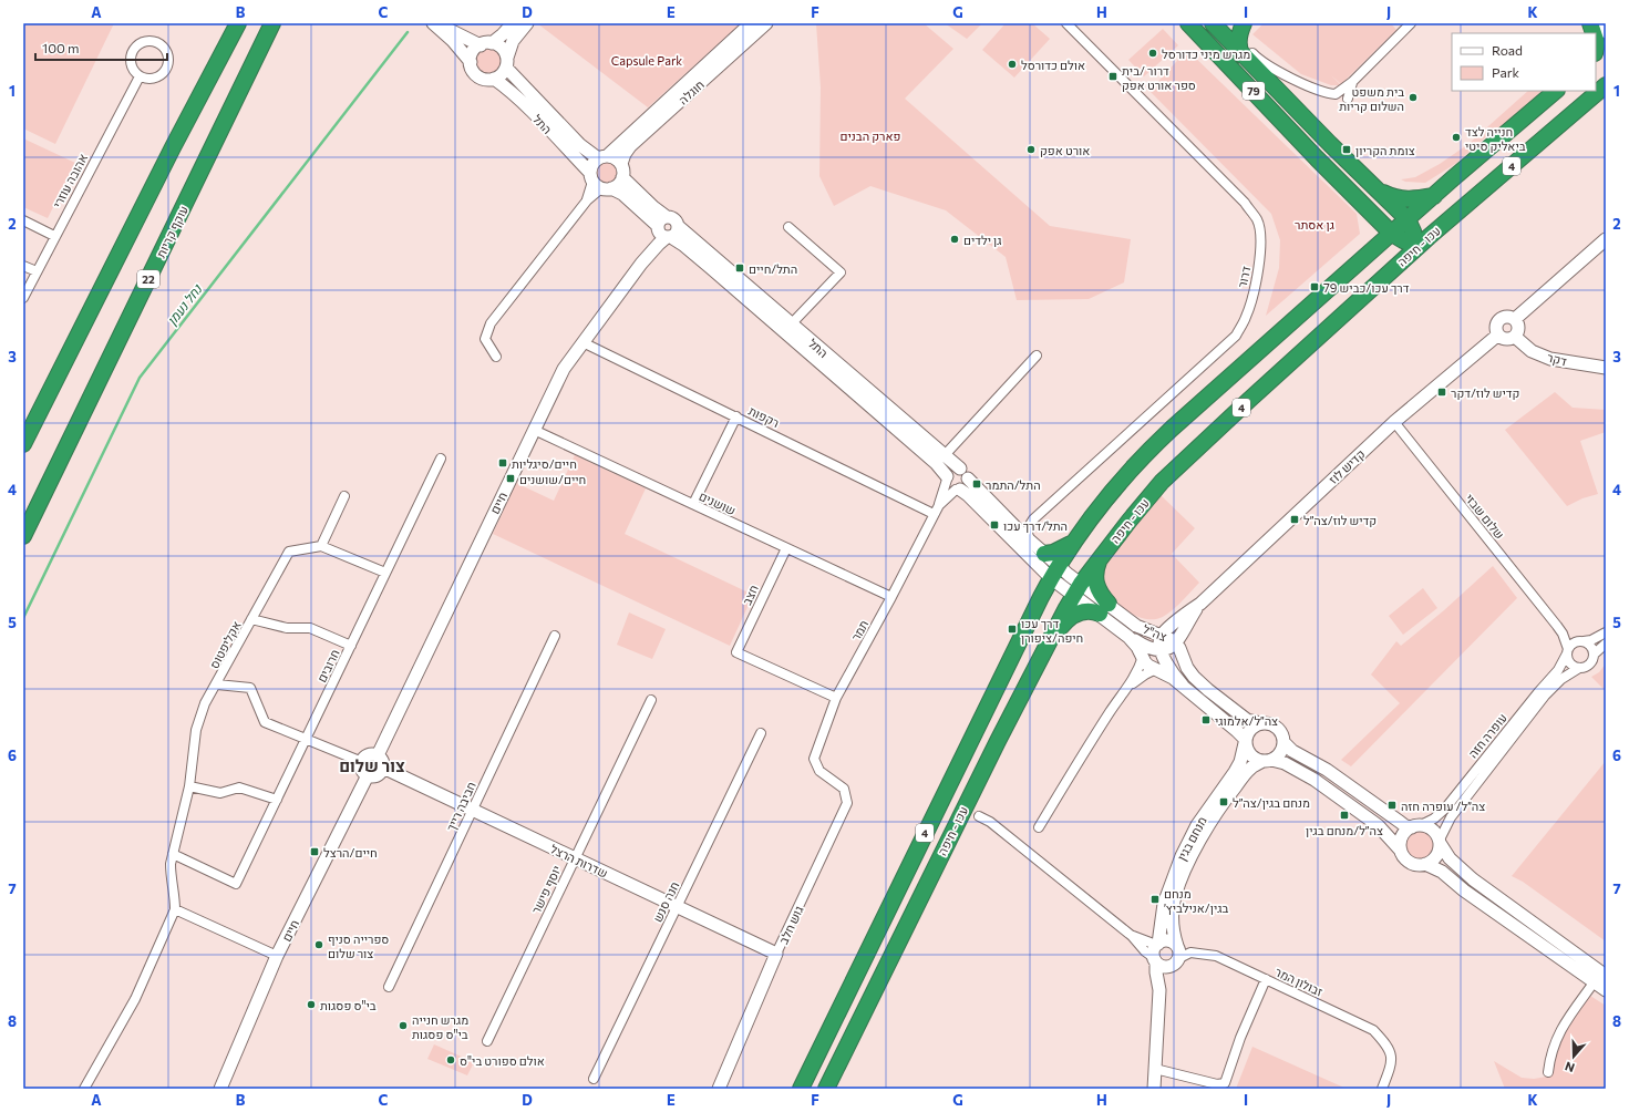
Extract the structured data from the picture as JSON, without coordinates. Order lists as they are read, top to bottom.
{
  "streets": {
    "highway": [
      "79",
      "4",
      "עוקף קריות",
      "עכו - חיפה",
      "22"
    ],
    "street": [
      "חוגלה",
      "התל",
      "אהובה עוזרי",
      "דרור",
      "דקר",
      "רקפות",
      "קדיש לוז",
      "חיים",
      "שושנים",
      "שלום שבזי",
      "חצב",
      "תמר",
      "צה\"ל",
      "אקליפטוס",
      "חרובים",
      "עופרה חזה",
      "חביבה רייך",
      "מנחם בגין",
      "שדרות הרצל",
      "יוסף פישר",
      "חנה סנש",
      "גוש חלב",
      "זבולון המר"
    ]
  },
  "crossings": [
    ["79", "עכו - חיפה"],
    ["חוגלה", "התל"],
    ["התל", "עכו - חיפה"],
    ["התל", "חיים"],
    ["התל", "תמר"],
    ["התל", "צה\"ל"],
    ["עכו - חיפה", "צה\"ל"],
    ["דקר", "קדיש לוז"],
    ["רקפות", "חיים"],
    ["רקפות", "תמר"],
    ["קדיש לוז", "שלום שבזי"],
    ["קדיש לוז", "צה\"ל"],
    ["חיים", "שושנים"],
    ["חיים", "שדרות הרצל"],
    ["שושנים", "חצב"],
    ["שושנים", "תמר"],
    ["שלום שבזי", "עופרה חזה"],
    ["חצב", "תמר"],
    ["תמר", "גוש חלב"],
    ["צה\"ל", "מנחם בגין"],
    ["אקליפטוס", "חרובים"],
    ["חביבה רייך", "שדרות הרצל"],
    ["מנחם בגין", "זבולון המר"],
    ["שדרות הרצל", "יוסף פישר"],
    ["שדרות הרצל", "חנה סנש"],
    ["שדרות הרצל", "גוש חלב"]
  ],
  "districts": ["צור שלום"],
  "water": ["נחל נעמן"],
  "parks": ["Capsule Park", "פארק הבנים", "גן אסתר"],
  "places": {
    "other": [
      "מגרש מיני כדורסל",
      "אולם כדורסל",
      "בית משפט השלום קריות",
      "חנייה לצד ביאליק סיטי",
      "אורט אפק",
      "גן ילדים",
      "ספרייה סניף צור שלום",
      "בי\"ס פסגות",
      "מגרש חנייה בי\"ס פסגות",
      "אולם ספורט בי\"ס"
    ],
    "transit": [
      "דרור /בית ספר אורט אפק",
      "צומת הקריון",
      "התל/חיים",
      "דרך עכו/כביש 79",
      "קדיש לוז/דקר",
      "חיים/סיגליות",
      "חיים/שושנים",
      "התל/התמר",
      "קדיש לוז/צה״ל",
      "התל/דרך עכו",
      "דרך עכו חיפה/ציפורן",
      "צה״ל/אלמוגי",
      "מנחם בגין/צה״ל",
      "צה״ל/ עופרה חזה",
      "צה״ל/מנחם בגין",
      "חיים/הרצל",
      "מנחם בגין/אנילביץ׳"
    ]
  },
  "legend": ["Road", "Park"],
  "scale_bar": "100 m",
  "north": "bottom",
  "grid": {
    "columns": [
      "A",
      "B",
      "C",
      "D",
      "E",
      "F",
      "G",
      "H",
      "I",
      "J",
      "K"
    ],
    "rows": [
      "1",
      "2",
      "3",
      "4",
      "5",
      "6",
      "7",
      "8"
    ]
  }
}
